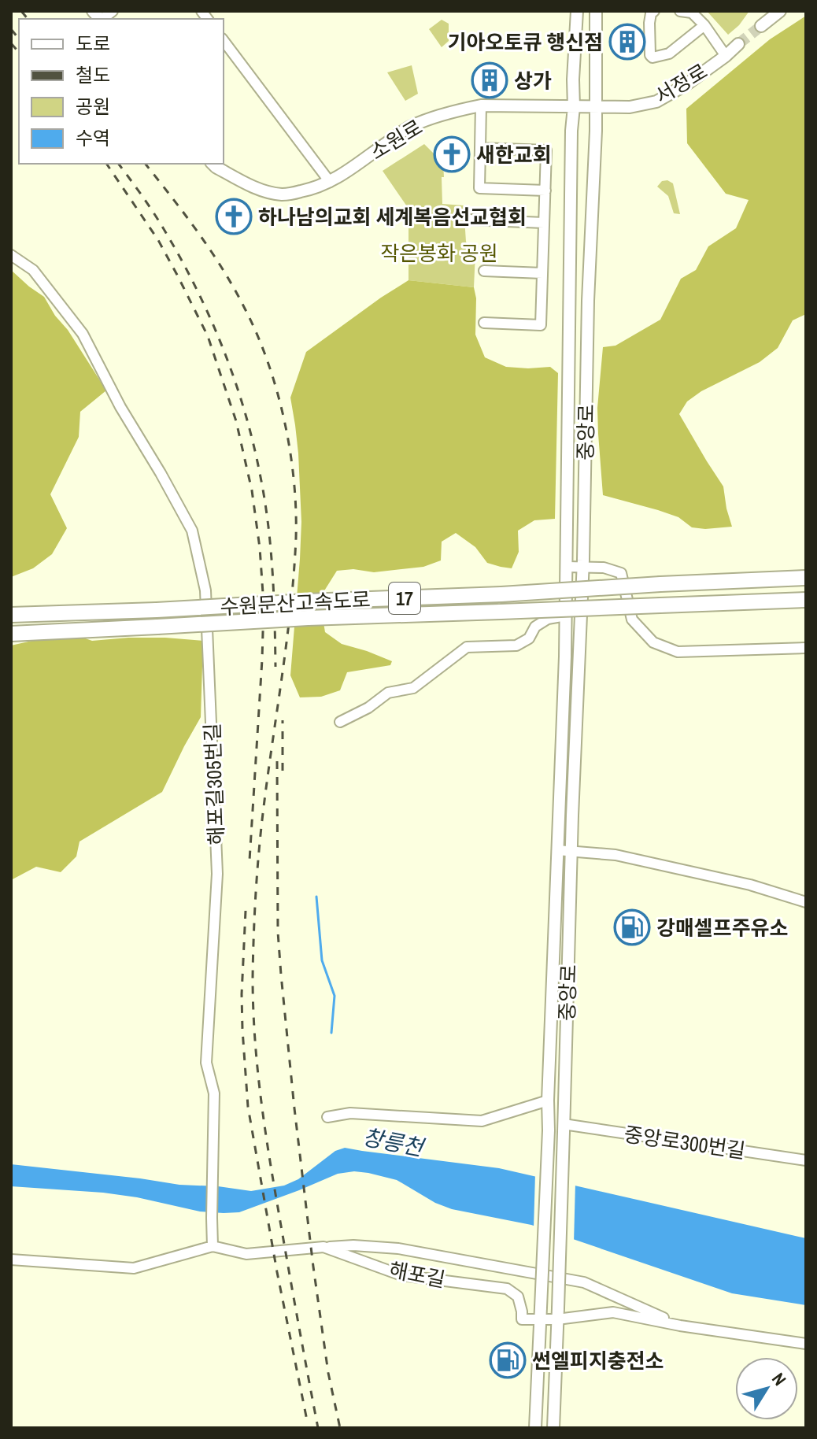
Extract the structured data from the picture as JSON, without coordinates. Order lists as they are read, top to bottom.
{
  "streets": {
    "highway": ["17", "수원문산고속도로"],
    "main road": ["서정로", "소원로", "중앙로"],
    "street": ["해포길305번길", "중앙로300번길", "해포길"]
  },
  "crossings": [
    ["서정로", "소원로"],
    ["서정로", "중앙로"],
    ["소원로", "중앙로"],
    ["중앙로", "중앙로300번길"],
    ["중앙로", "해포길"],
    ["해포길305번길", "해포길"]
  ],
  "water": ["창릉천"],
  "parks": ["작은봉화 공원"],
  "places": {
    "building": ["기아오토큐 행신점", "상가"],
    "church": ["새한교회", "하나남의교회 세계복음선교협회"],
    "fuel station": ["강매셀프주유소", "썬엘피지충전소"]
  },
  "legend": [
    "도로",
    "철도",
    "공원",
    "수역"
  ],
  "north": "top right"
}
